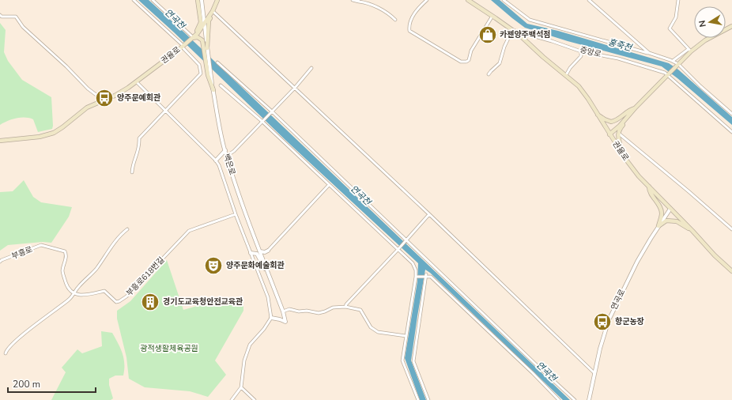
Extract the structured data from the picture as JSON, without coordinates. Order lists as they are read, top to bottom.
{
  "streets": {
    "main road": ["권율로"],
    "street": [
      "중앙로",
      "백은로",
      "부흥로",
      "부흥로618번길",
      "연곡로"
    ]
  },
  "crossings": [
    ["중앙로", "권율로"],
    ["권율로", "연곡로"],
    ["부흥로", "부흥로618번길"]
  ],
  "water": ["연곡천", "홍죽천"],
  "parks": ["광적생활체육공원"],
  "places": {
    "shop": ["카젠양주백석점"],
    "bus stop": ["양주문예회관", "향군농장"],
    "theatre": ["양주문화예술회관"],
    "building": ["경기도교육청안전교육관"]
  },
  "scale_bar": "200 m",
  "north": "left"
}
